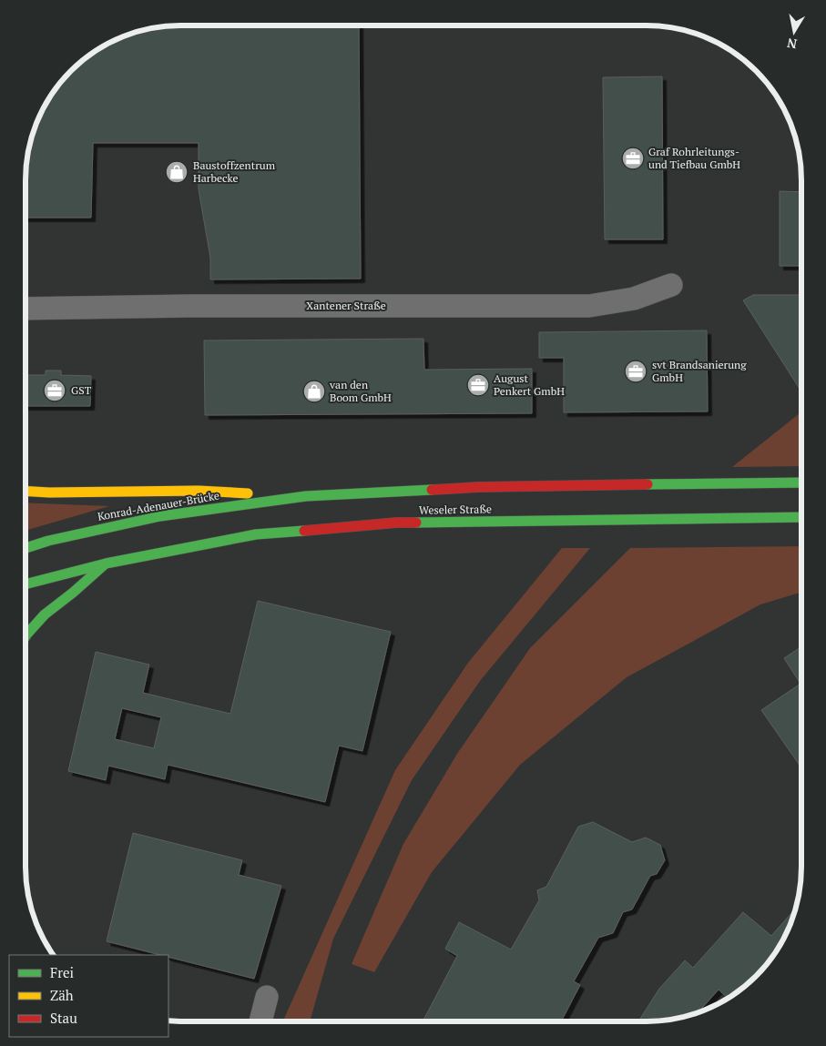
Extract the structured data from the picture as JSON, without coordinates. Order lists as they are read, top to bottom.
{
  "streets": {
    "main road": ["Konrad-Adenauer-Brücke", "Weseler Straße"],
    "street": ["Xantener Straße"]
  },
  "crossings": [
    ["Konrad-Adenauer-Brücke", "Weseler Straße"]
  ],
  "places": {
    "office": [
      "Graf Rohrleitungs- und Tiefbau GmbH",
      "svt Brandsanierung GmbH",
      "August Penkert GmbH",
      "GST"
    ],
    "shop": ["Baustoffzentrum Harbecke", "van den Boom GmbH"]
  },
  "legend": ["Frei", "Zäh", "Stau"],
  "north": "bottom"
}
